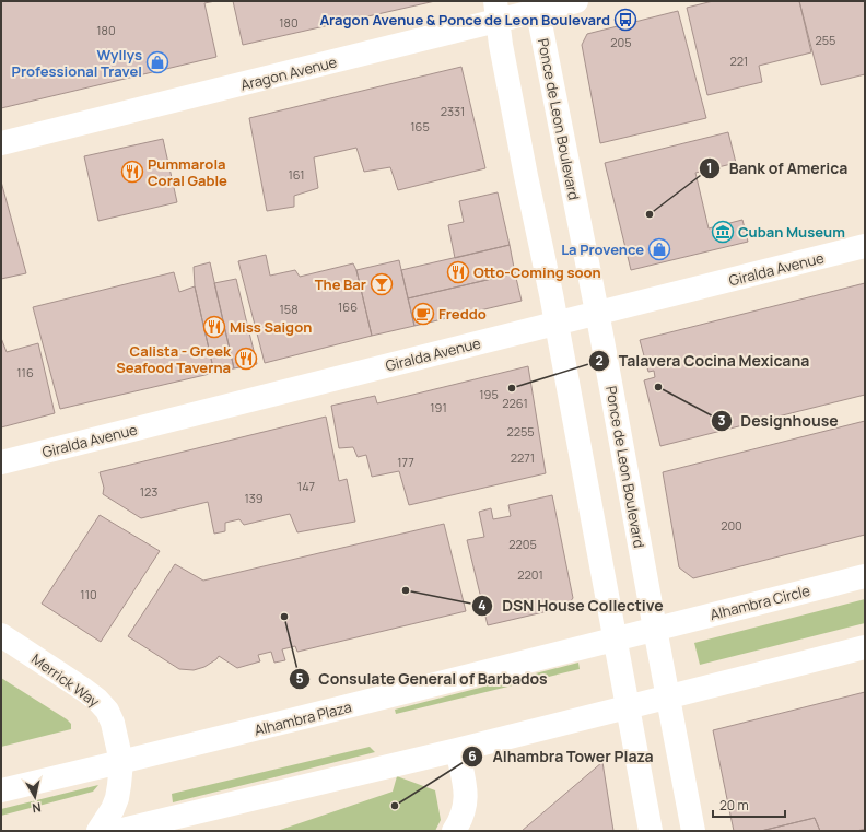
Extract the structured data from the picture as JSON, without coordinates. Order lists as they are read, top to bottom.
{
  "streets": {
    "street": [
      "Aragon Avenue",
      "Ponce de Leon Boulevard",
      "Giralda Avenue",
      "Alhambra Circle",
      "Merrick Way",
      "Alhambra Plaza"
    ]
  },
  "crossings": [
    ["Aragon Avenue", "Ponce de Leon Boulevard"],
    ["Ponce de Leon Boulevard", "Giralda Avenue"],
    ["Ponce de Leon Boulevard", "Alhambra Circle"],
    ["Ponce de Leon Boulevard", "Alhambra Plaza"],
    ["Alhambra Circle", "Alhambra Plaza"],
    ["Merrick Way", "Alhambra Plaza"]
  ],
  "places": {
    "bus stop": ["Aragon Avenue & Ponce de Leon Boulevard"],
    "shop": ["Wyllys Professional Travel", "La Provence"],
    "restaurant": [
      "Pummarola Coral Gable",
      "Otto-Coming soon",
      "Miss Saigon",
      "Calista - Greek Seafood Taverna"
    ],
    "other": [
      "Bank of America",
      "Designhouse",
      "Talavera Cocina Mexicana",
      "DSN House Collective",
      "Consulate General of Barbados",
      "Alhambra Tower Plaza"
    ],
    "museum": ["Cuban Museum"],
    "bar": ["The Bar"],
    "cafe": ["Freddo"]
  },
  "house_numbers": [
    "180",
    "180",
    "255",
    "205",
    "221",
    "2331",
    "165",
    "161",
    "166",
    "158",
    "116",
    "195",
    "2261",
    "191",
    "2255",
    "2271",
    "177",
    "147",
    "123",
    "139",
    "200",
    "2205",
    "2201",
    "110"
  ],
  "scale_bar": "20 m",
  "north": "bottom"
}
